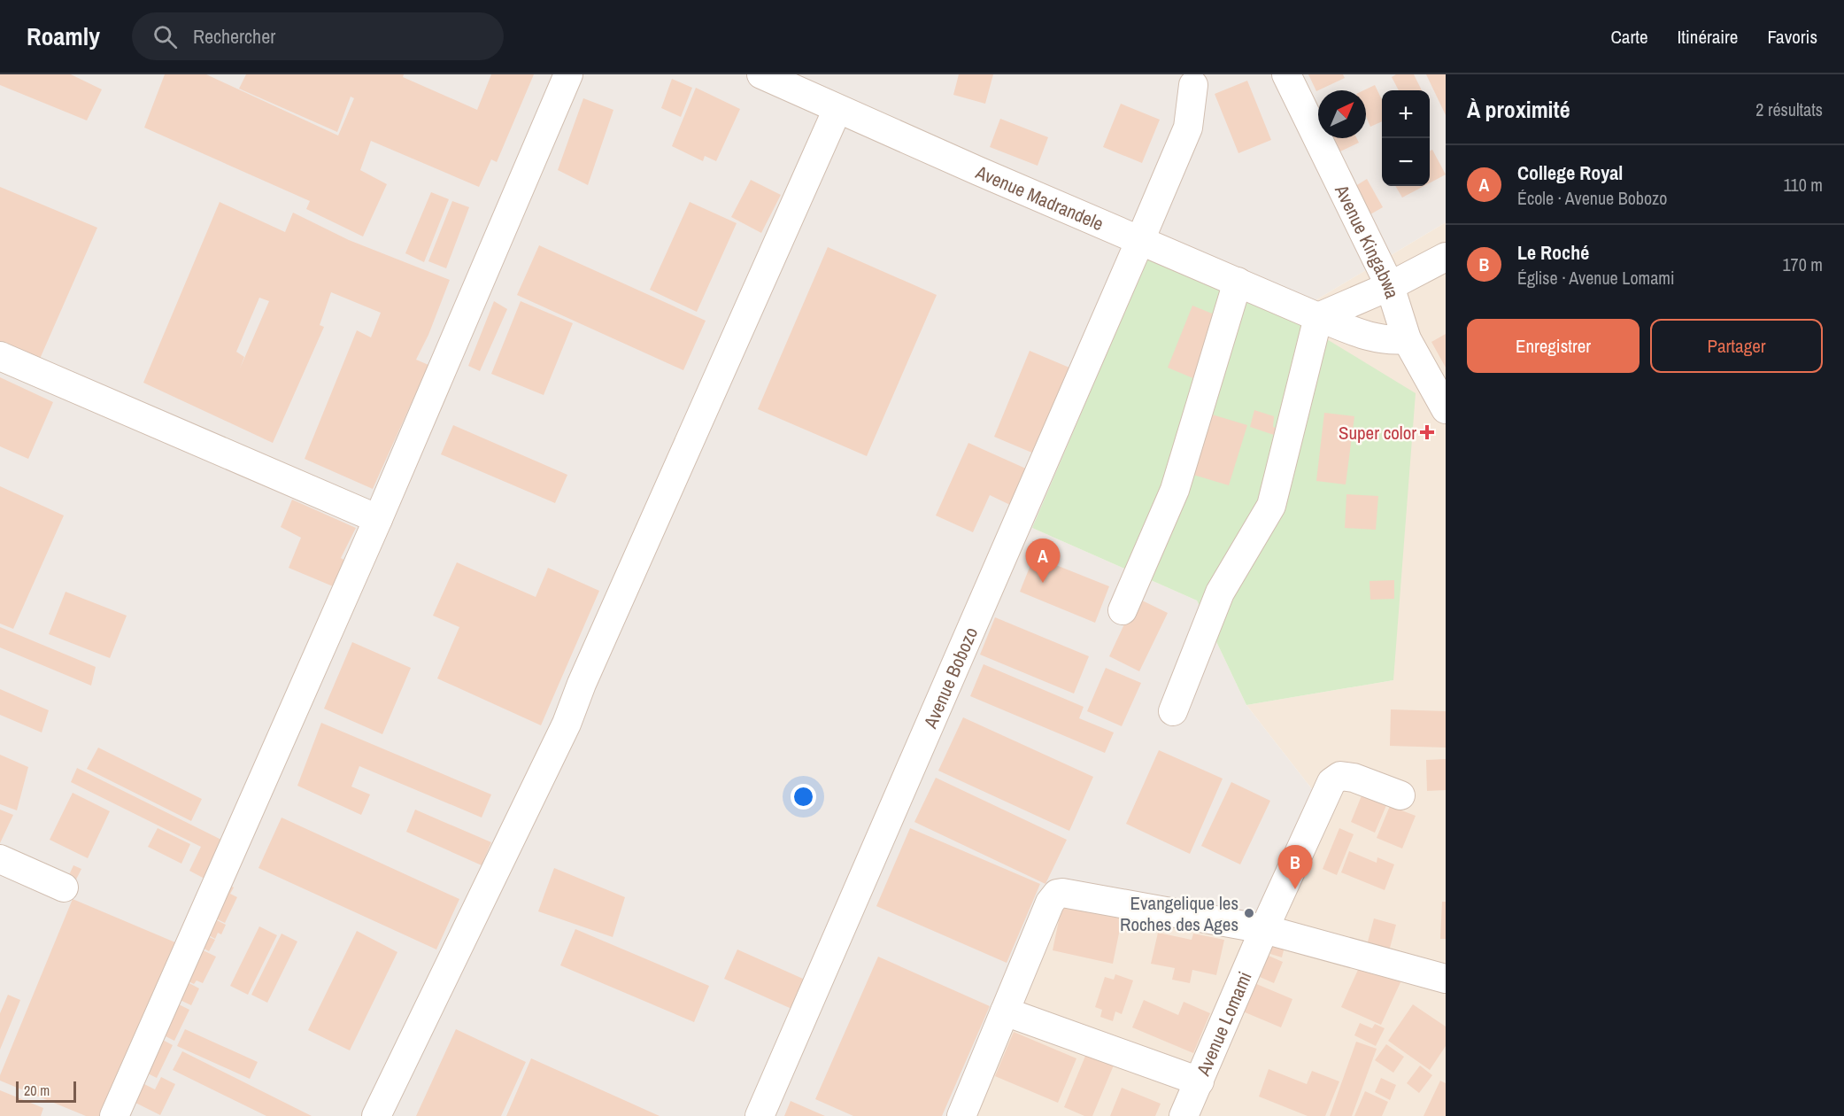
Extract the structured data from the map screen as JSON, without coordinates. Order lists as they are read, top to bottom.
{
  "streets": {
    "street": [
      "Avenue Madrandele",
      "Avenue Kingabwa",
      "Avenue Bobozo",
      "Avenue Lomami"
    ]
  },
  "crossings": [
    ["Avenue Madrandele", "Avenue Kingabwa"],
    ["Avenue Madrandele", "Avenue Bobozo"]
  ],
  "places": {
    "health": ["Super color"],
    "other": ["Evangelique les Roches des Ages"]
  },
  "scale_bar": "20 m",
  "north": "top right",
  "page": {
    "header": "Roamly",
    "search": "Rechercher",
    "nav": ["Carte", "Itinéraire", "Favoris"],
    "heading": ["À proximité", "2 résultats"],
    "map_buttons": ["+", "−"],
    "list": [
      {
        "mark": "A",
        "name": "College Royal",
        "note": "École · Avenue Bobozo",
        "value": "110 m"
      },
      {
        "mark": "B",
        "name": "Le Roché",
        "note": "Église · Avenue Lomami",
        "value": "170 m"
      }
    ],
    "buttons": ["Enregistrer", "Partager"],
    "pins": ["A", "B"],
    "scale": "20 m"
  }
}
